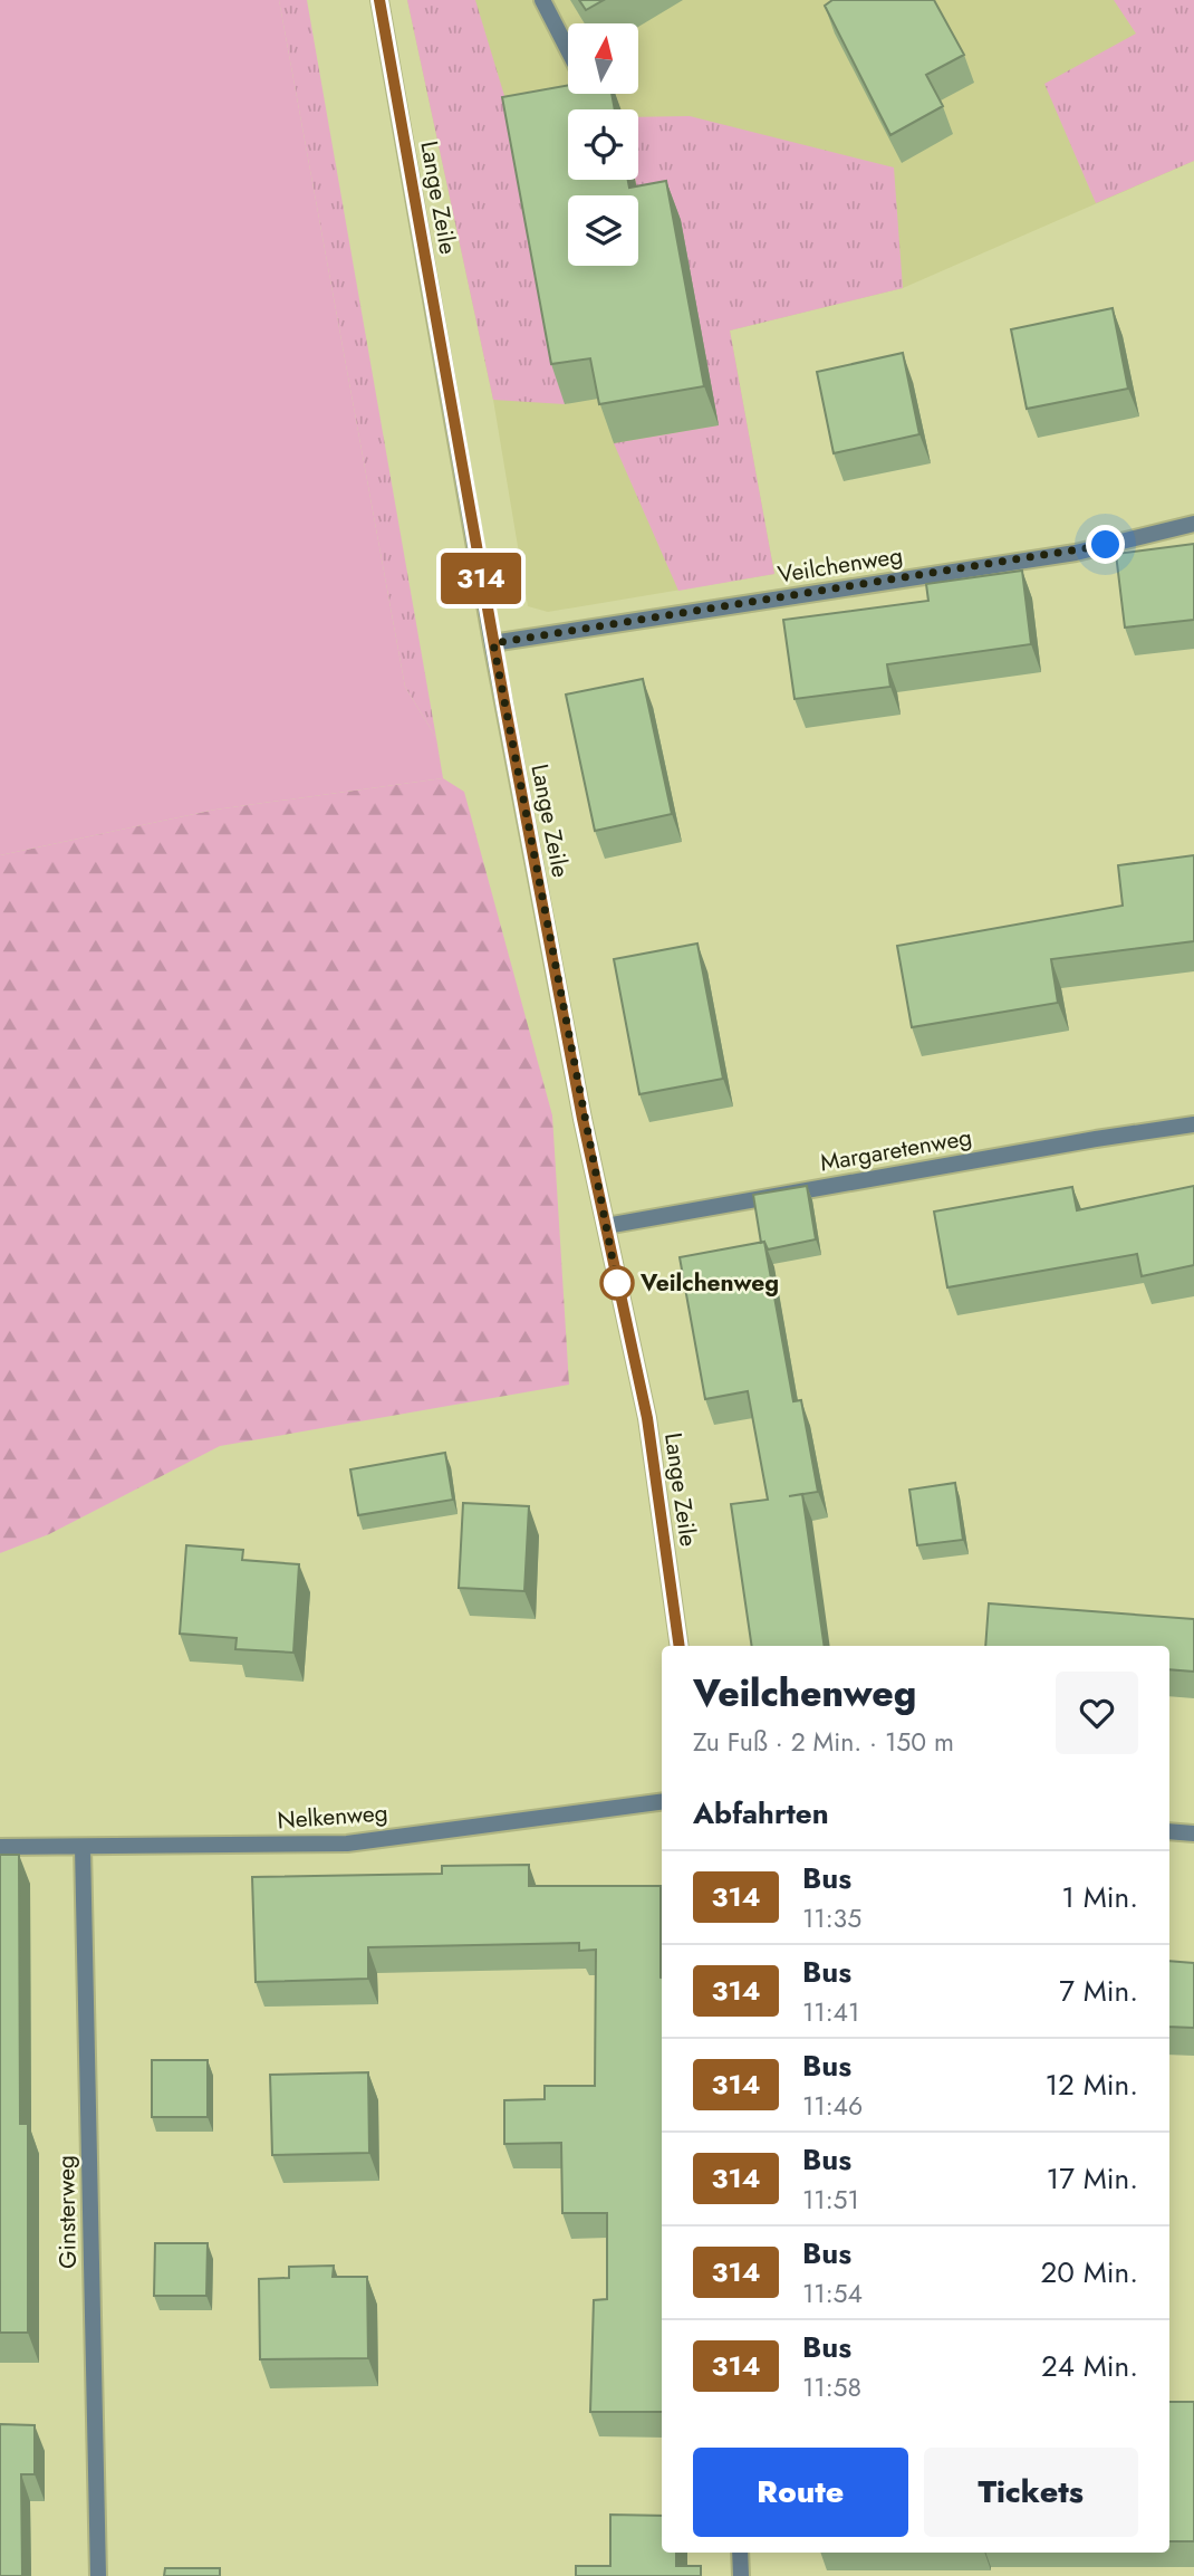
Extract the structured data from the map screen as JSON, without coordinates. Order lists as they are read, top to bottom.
{
  "streets": {
    "street": [
      "Lange Zeile",
      "Veilchenweg",
      "Margaretenweg",
      "Nelkenweg",
      "Ginsterweg"
    ]
  },
  "crossings": [
    ["Lange Zeile", "Veilchenweg"],
    ["Lange Zeile", "Margaretenweg"],
    ["Nelkenweg", "Ginsterweg"]
  ],
  "places": ["Veilchenweg"],
  "lines": ["bus line 314"],
  "north": "top",
  "page": {
    "on_map": "314",
    "heading": [
      ["Veilchenweg", "Zu Fuß · 2 Min. · 150 m"],
      "Abfahrten"
    ],
    "list": [
      {
        "mark": "314",
        "name": "Bus",
        "note": "11:35",
        "value": "1 Min."
      },
      {
        "mark": "314",
        "name": "Bus",
        "note": "11:41",
        "value": "7 Min."
      },
      {
        "mark": "314",
        "name": "Bus",
        "note": "11:46",
        "value": "12 Min."
      },
      {
        "mark": "314",
        "name": "Bus",
        "note": "11:51",
        "value": "17 Min."
      },
      {
        "mark": "314",
        "name": "Bus",
        "note": "11:54",
        "value": "20 Min."
      },
      {
        "mark": "314",
        "name": "Bus",
        "note": "11:58",
        "value": "24 Min."
      }
    ],
    "buttons": ["Route", "Tickets"]
  }
}
